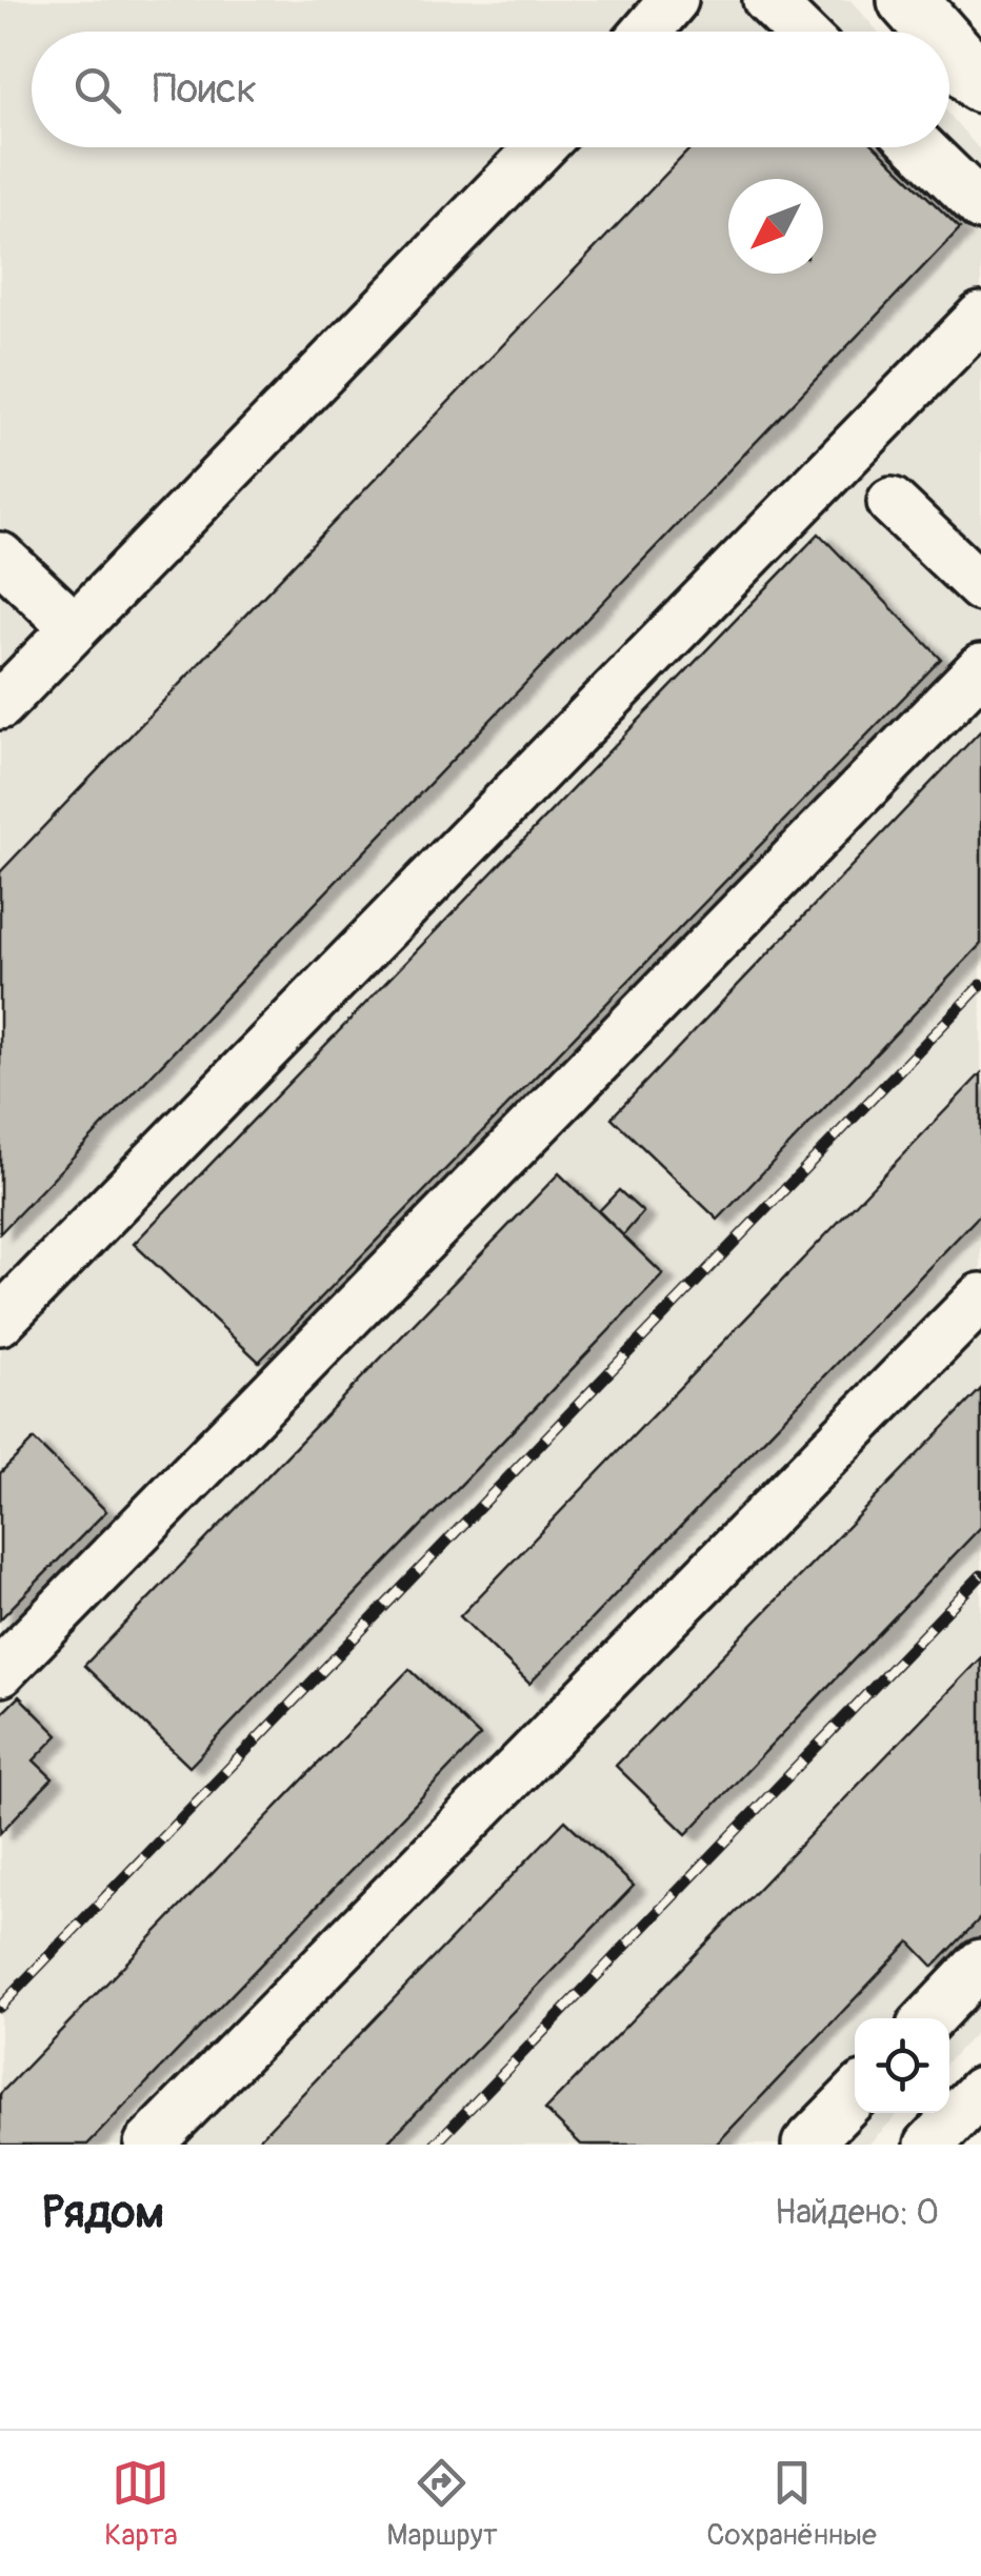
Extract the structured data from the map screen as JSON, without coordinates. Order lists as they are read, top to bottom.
{
  "north": "bottom left",
  "page": {
    "search": "Поиск",
    "heading": ["Рядом", "Найдено: 0"],
    "nav": ["Карта", "Маршрут", "Сохранённые"]
  }
}
